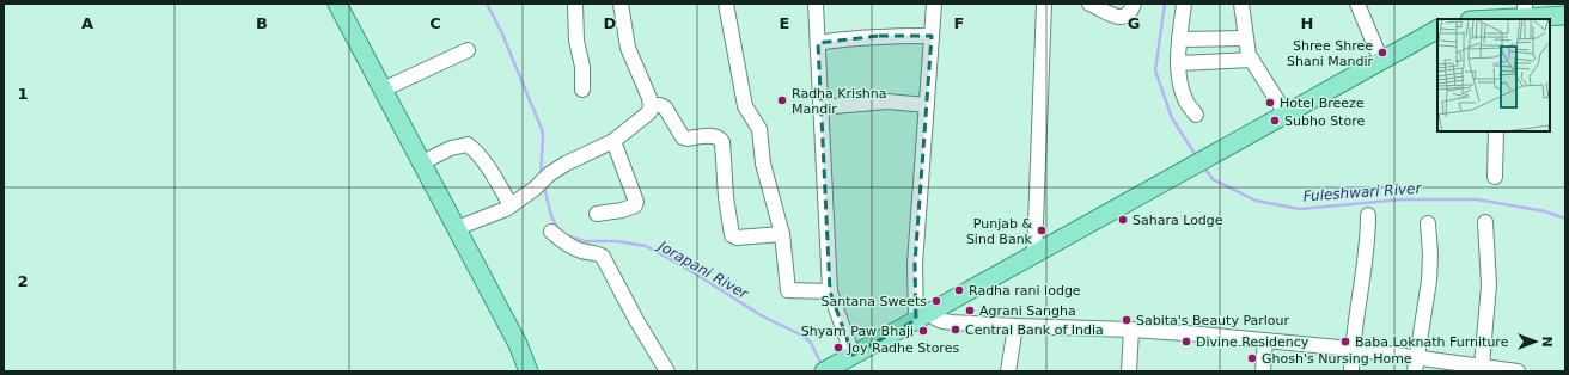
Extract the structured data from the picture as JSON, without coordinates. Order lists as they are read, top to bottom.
{
  "water": ["Fuleshwari River", "Jorapani River"],
  "places": [
    "Shree Shree Shani Mandir",
    "Radha Krishna Mandir",
    "Hotel Breeze",
    "Subho Store",
    "Sahara Lodge",
    "Punjab & Sind Bank",
    "Radha rani lodge",
    "Santana Sweets",
    "Agrani Sangha",
    "Sabita's Beauty Parlour",
    "Central Bank of India",
    "Shyam Paw Bhaji",
    "Divine Residency",
    "Baba Loknath Furniture",
    "Joy Radhe Stores",
    "Ghosh's Nursing Home"
  ],
  "north": "right",
  "grid": {
    "columns": [
      "A",
      "B",
      "C",
      "D",
      "E",
      "F",
      "G",
      "H"
    ],
    "rows": ["1", "2"]
  }
}
